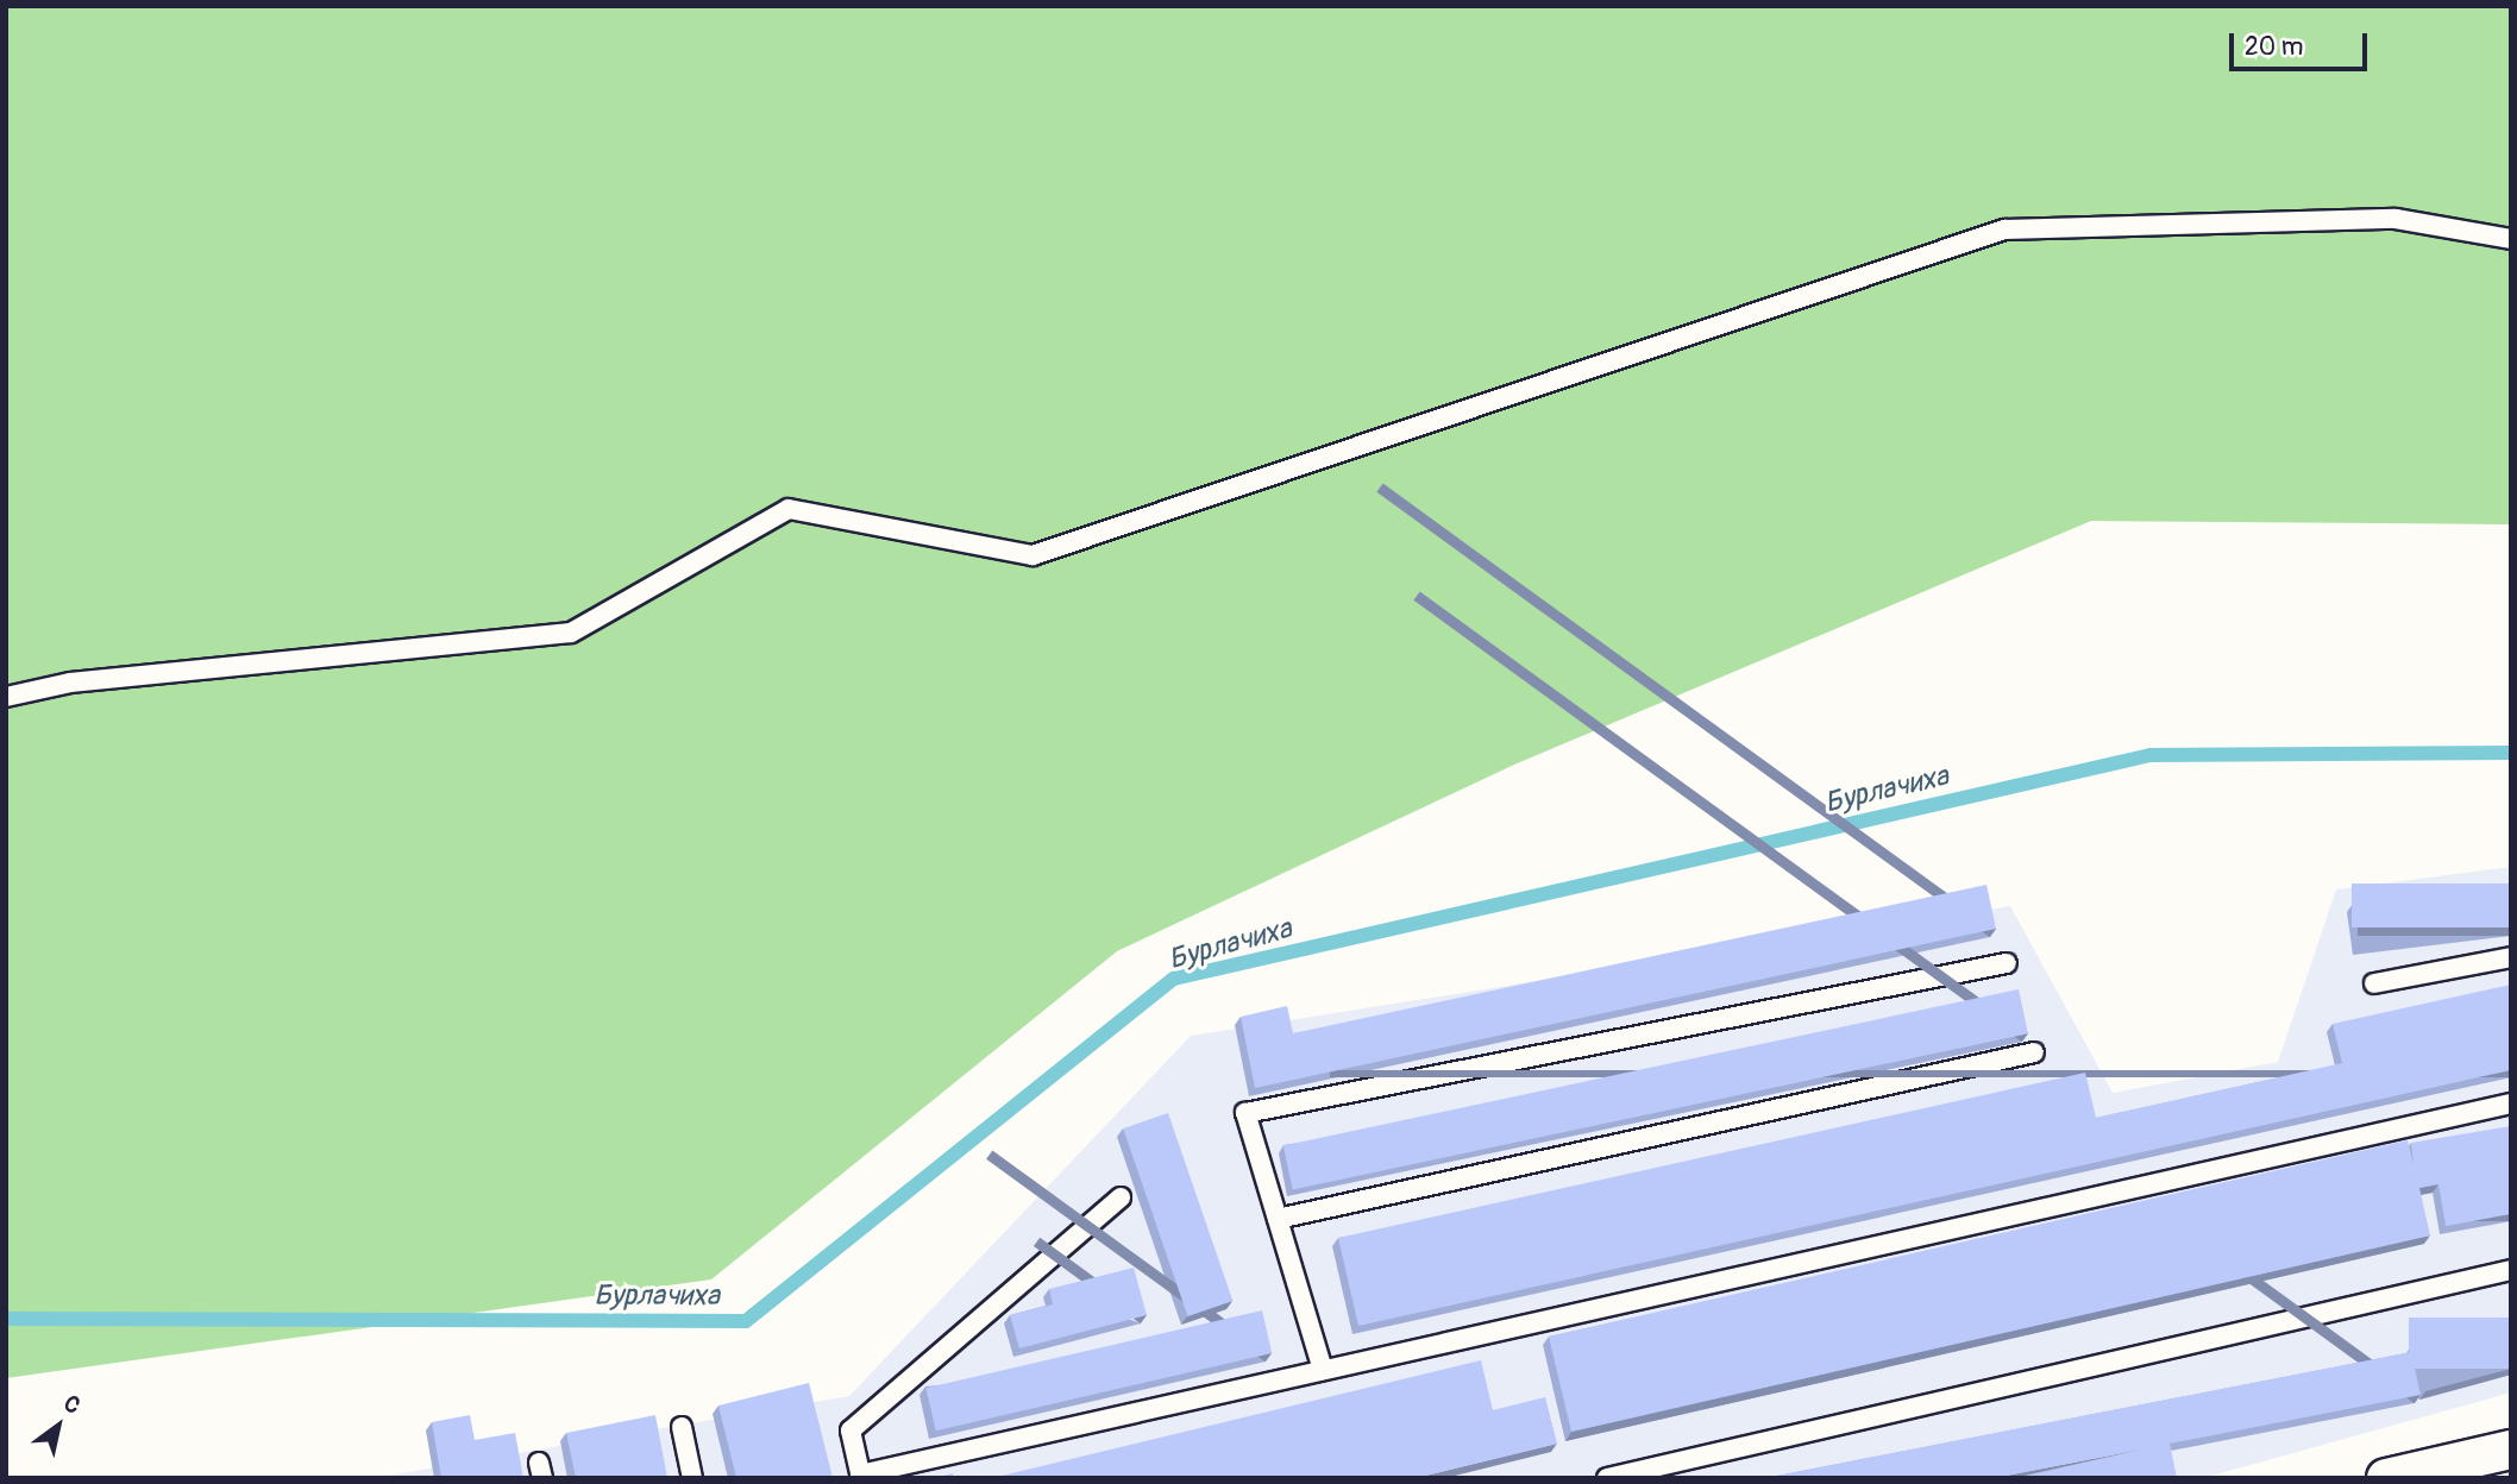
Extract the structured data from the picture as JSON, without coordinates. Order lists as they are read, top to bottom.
{
  "water": ["Бурлачиха"],
  "scale_bar": "20 m",
  "north": "top right"
}
